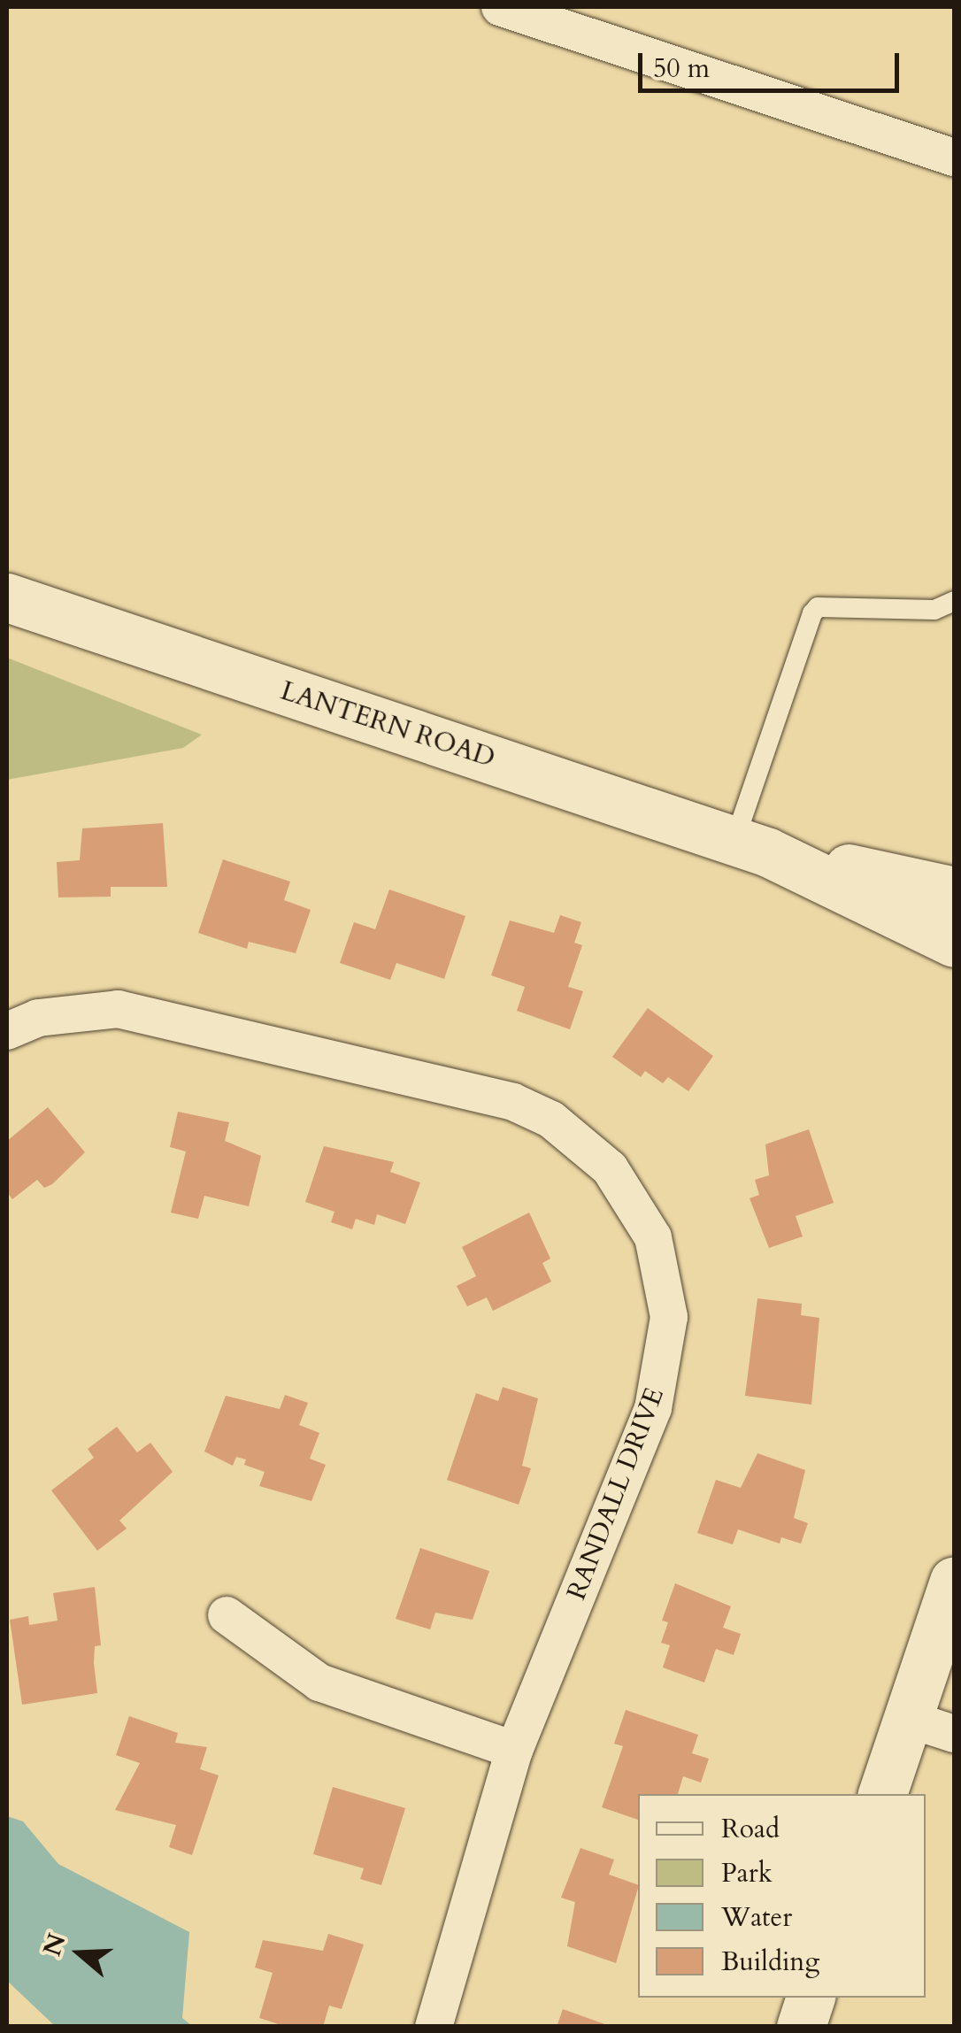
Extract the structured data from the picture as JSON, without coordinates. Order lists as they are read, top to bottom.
{
  "streets": {
    "street": ["LANTERN ROAD", "RANDALL DRIVE"]
  },
  "legend": [
    "Road",
    "Park",
    "Water",
    "Building"
  ],
  "scale_bar": "50 m",
  "north": "left"
}
